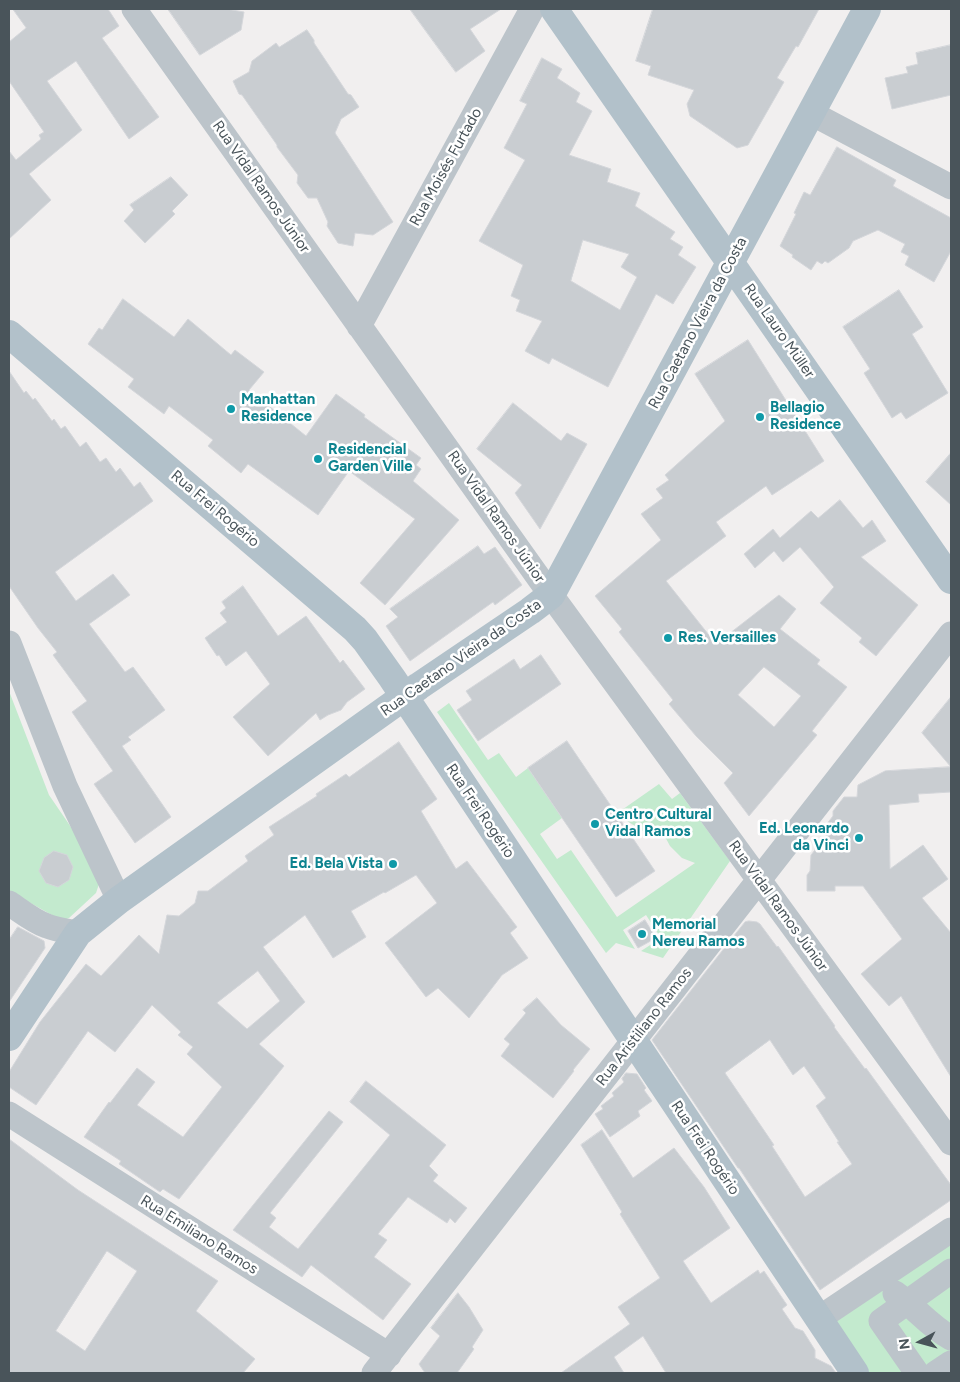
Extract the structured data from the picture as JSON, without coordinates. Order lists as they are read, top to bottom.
{
  "streets": {
    "main road": ["Rua Caetano Vieira da Costa", "Rua Lauro Müller", "Rua Frei Rogério"],
    "street": [
      "Rua Moisés Furtado",
      "Rua Vidal Ramos Júnior",
      "Rua Aristiliano Ramos",
      "Rua Emiliano Ramos"
    ]
  },
  "crossings": [
    ["Rua Moisés Furtado", "Rua Vidal Ramos Júnior"],
    ["Rua Vidal Ramos Júnior", "Rua Caetano Vieira da Costa"],
    ["Rua Vidal Ramos Júnior", "Rua Aristiliano Ramos"],
    ["Rua Caetano Vieira da Costa", "Rua Lauro Müller"],
    ["Rua Caetano Vieira da Costa", "Rua Frei Rogério"],
    ["Rua Frei Rogério", "Rua Aristiliano Ramos"],
    ["Rua Aristiliano Ramos", "Rua Emiliano Ramos"]
  ],
  "places": [
    "Manhattan Residence",
    "Bellagio Residence",
    "Residencial Garden Ville",
    "Res. Versailles",
    "Centro Cultural Vidal Ramos",
    "Ed. Leonardo da Vinci",
    "Ed. Bela Vista",
    "Memorial Nereu Ramos"
  ],
  "north": "left"
}
